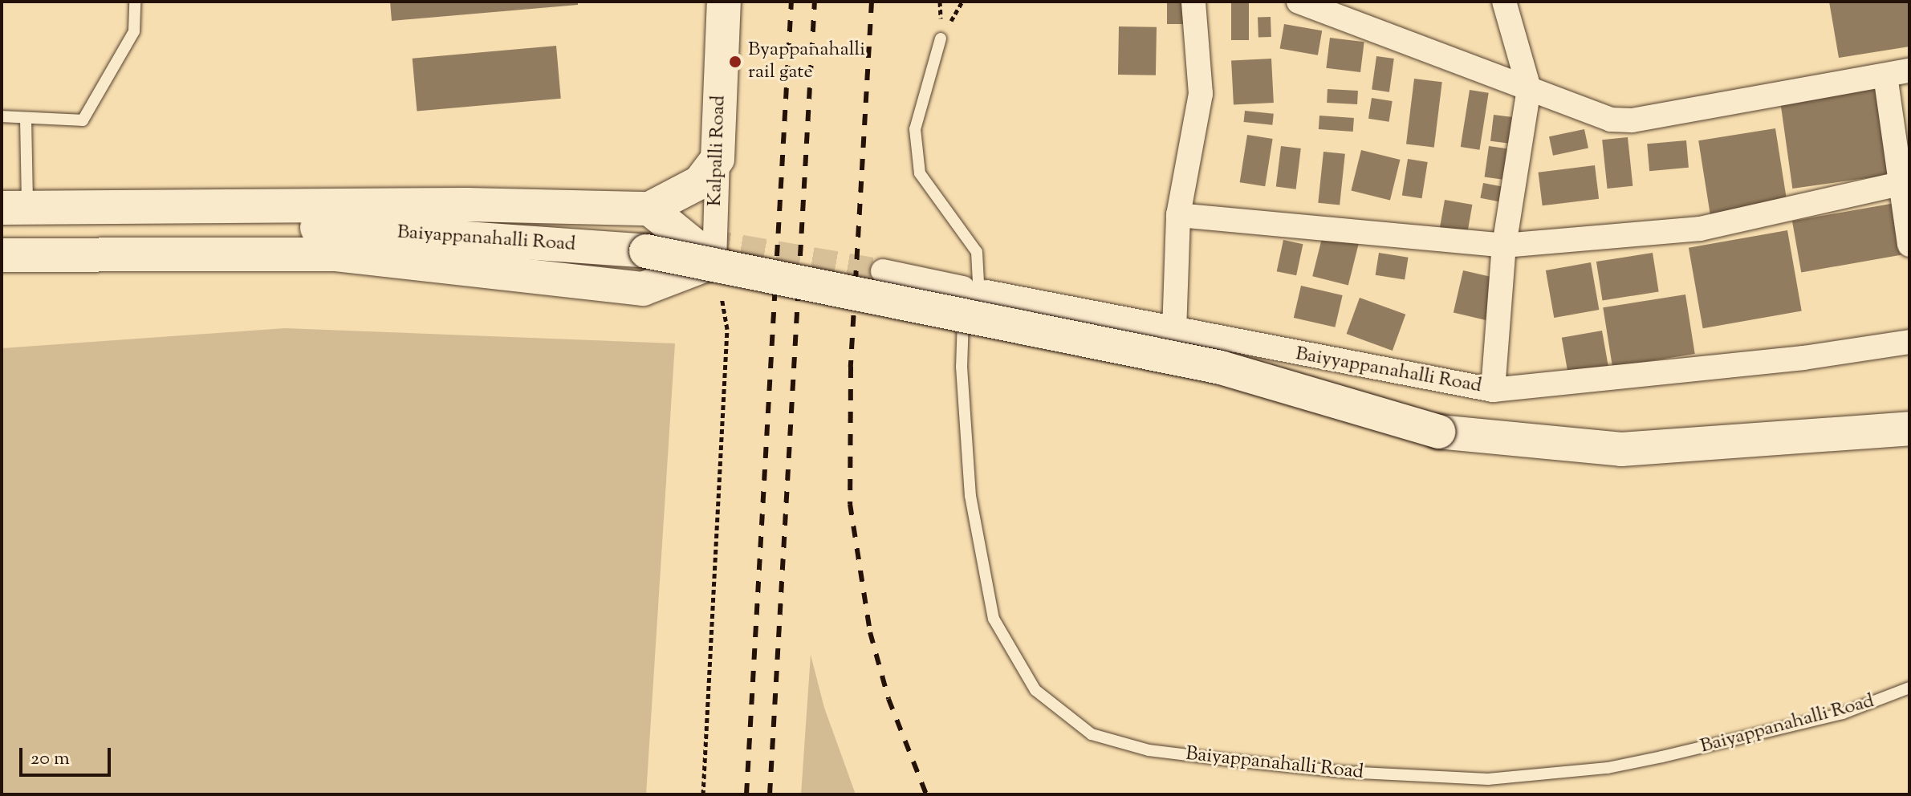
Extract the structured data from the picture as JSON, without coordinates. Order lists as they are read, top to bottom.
{
  "streets": {
    "street": ["Kalpalli Road", "Baiyappanahalli Road", "Baiyyappanahalli Road"]
  },
  "crossings": [
    ["Baiyappanahalli Road", "Baiyyappanahalli Road"]
  ],
  "places": ["Byappanahalli rail gate"],
  "scale_bar": "20 m"
}
